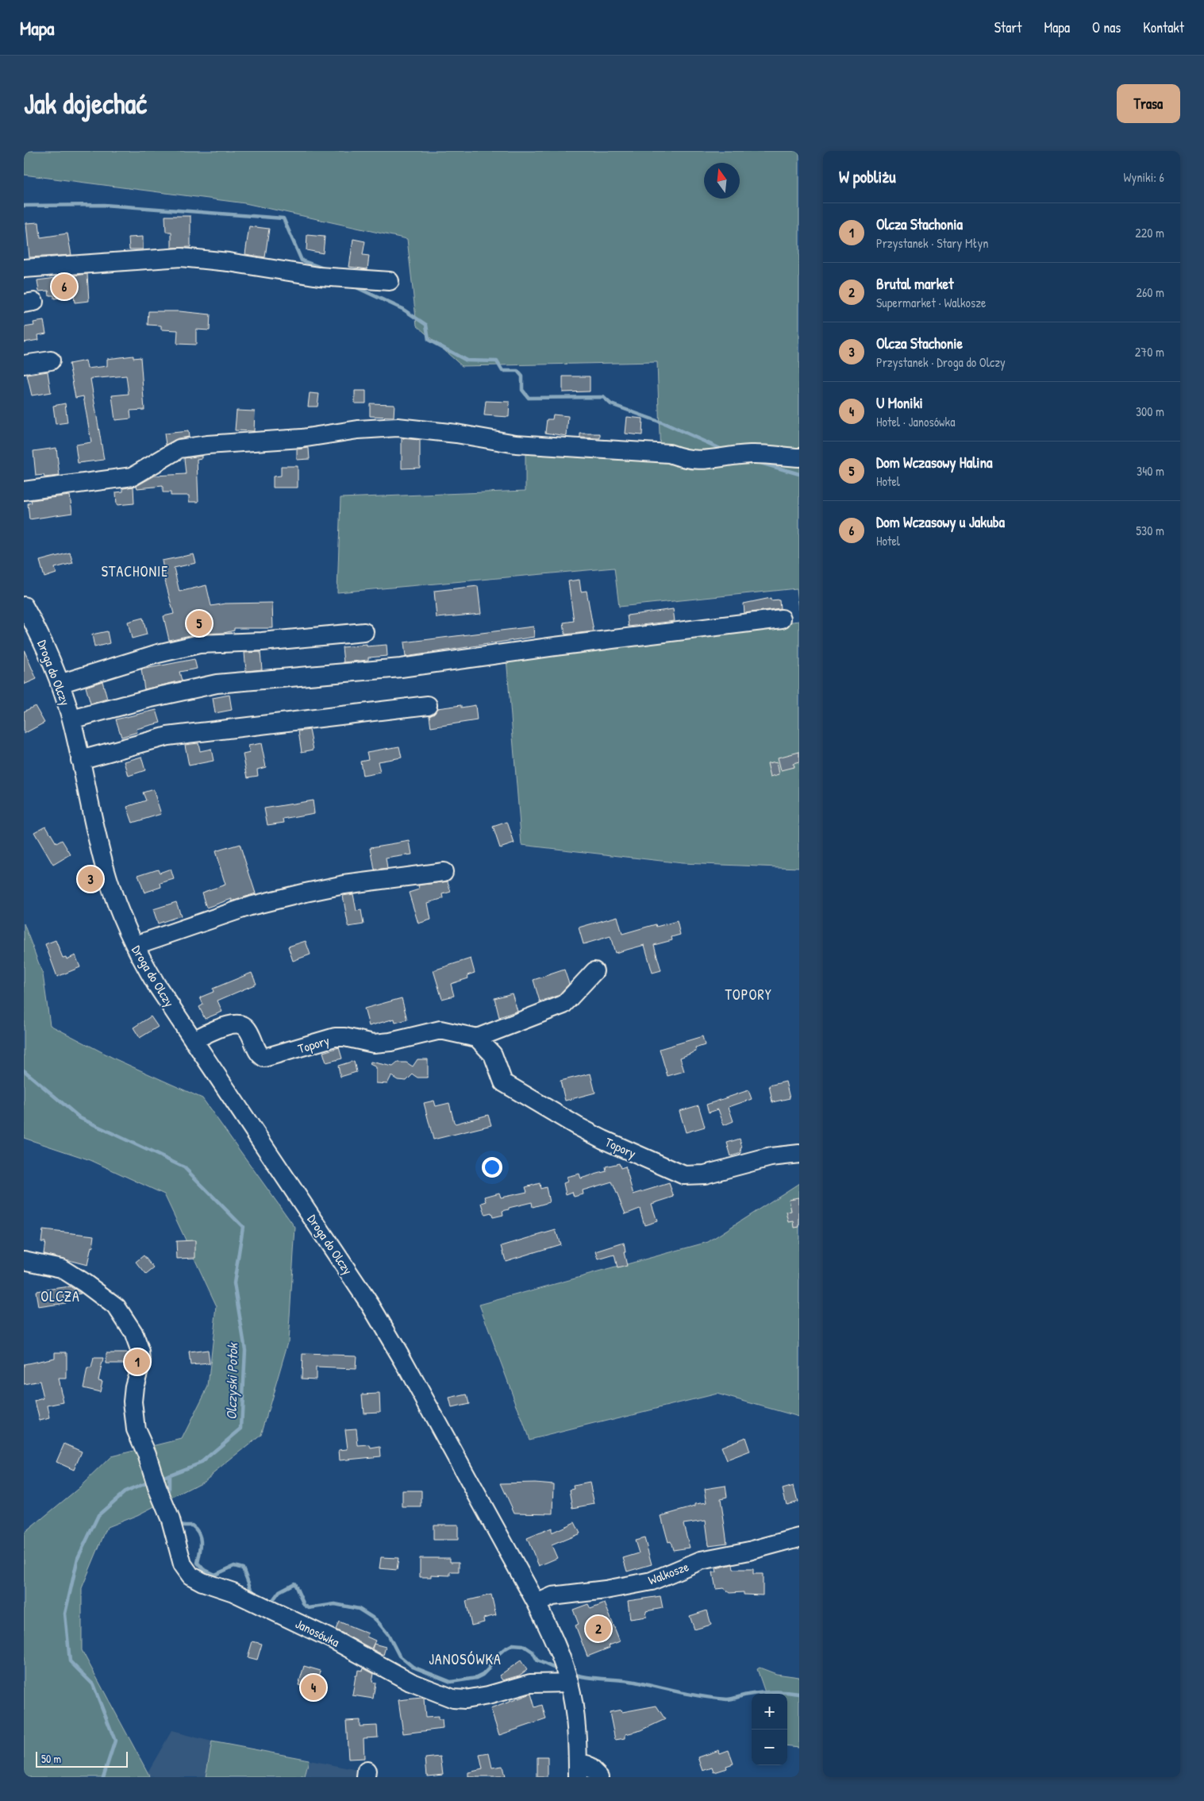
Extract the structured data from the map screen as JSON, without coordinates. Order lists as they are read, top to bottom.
{
  "streets": {
    "street": [
      "Droga do Olczy",
      "Topory",
      "Walkosze",
      "Janosówka"
    ]
  },
  "crossings": [
    ["Droga do Olczy", "Topory"],
    ["Droga do Olczy", "Walkosze"]
  ],
  "districts": [
    "STACHONIE",
    "TOPORY",
    "OLCZA",
    "JANOSÓWKA"
  ],
  "water": ["Olczyski Potok"],
  "scale_bar": "50 m",
  "north": "top",
  "page": {
    "header": "Mapa",
    "nav": [
      "Start",
      "Mapa",
      "O nas",
      "Kontakt"
    ],
    "buttons": "Trasa",
    "title": "Jak dojechać",
    "heading": ["W pobliżu", "Wyniki: 6"],
    "list": [
      {
        "mark": "1",
        "name": "Olcza Stachonia",
        "note": "Przystanek · Stary Młyn",
        "value": "220 m"
      },
      {
        "mark": "2",
        "name": "Brutal market",
        "note": "Supermarket · Walkosze",
        "value": "260 m"
      },
      {
        "mark": "3",
        "name": "Olcza Stachonie",
        "note": "Przystanek · Droga do Olczy",
        "value": "270 m"
      },
      {
        "mark": "4",
        "name": "U Moniki",
        "note": "Hotel · Janosówka",
        "value": "300 m"
      },
      {
        "mark": "5",
        "name": "Dom Wczasowy Halina",
        "note": "Hotel",
        "value": "340 m"
      },
      {
        "mark": "6",
        "name": "Dom Wczasowy u Jakuba",
        "note": "Hotel",
        "value": "530 m"
      }
    ],
    "pins": [
      "6",
      "5",
      "3",
      "1",
      "2",
      "4"
    ],
    "map_buttons": ["+", "−"],
    "scale": "50 m"
  }
}
